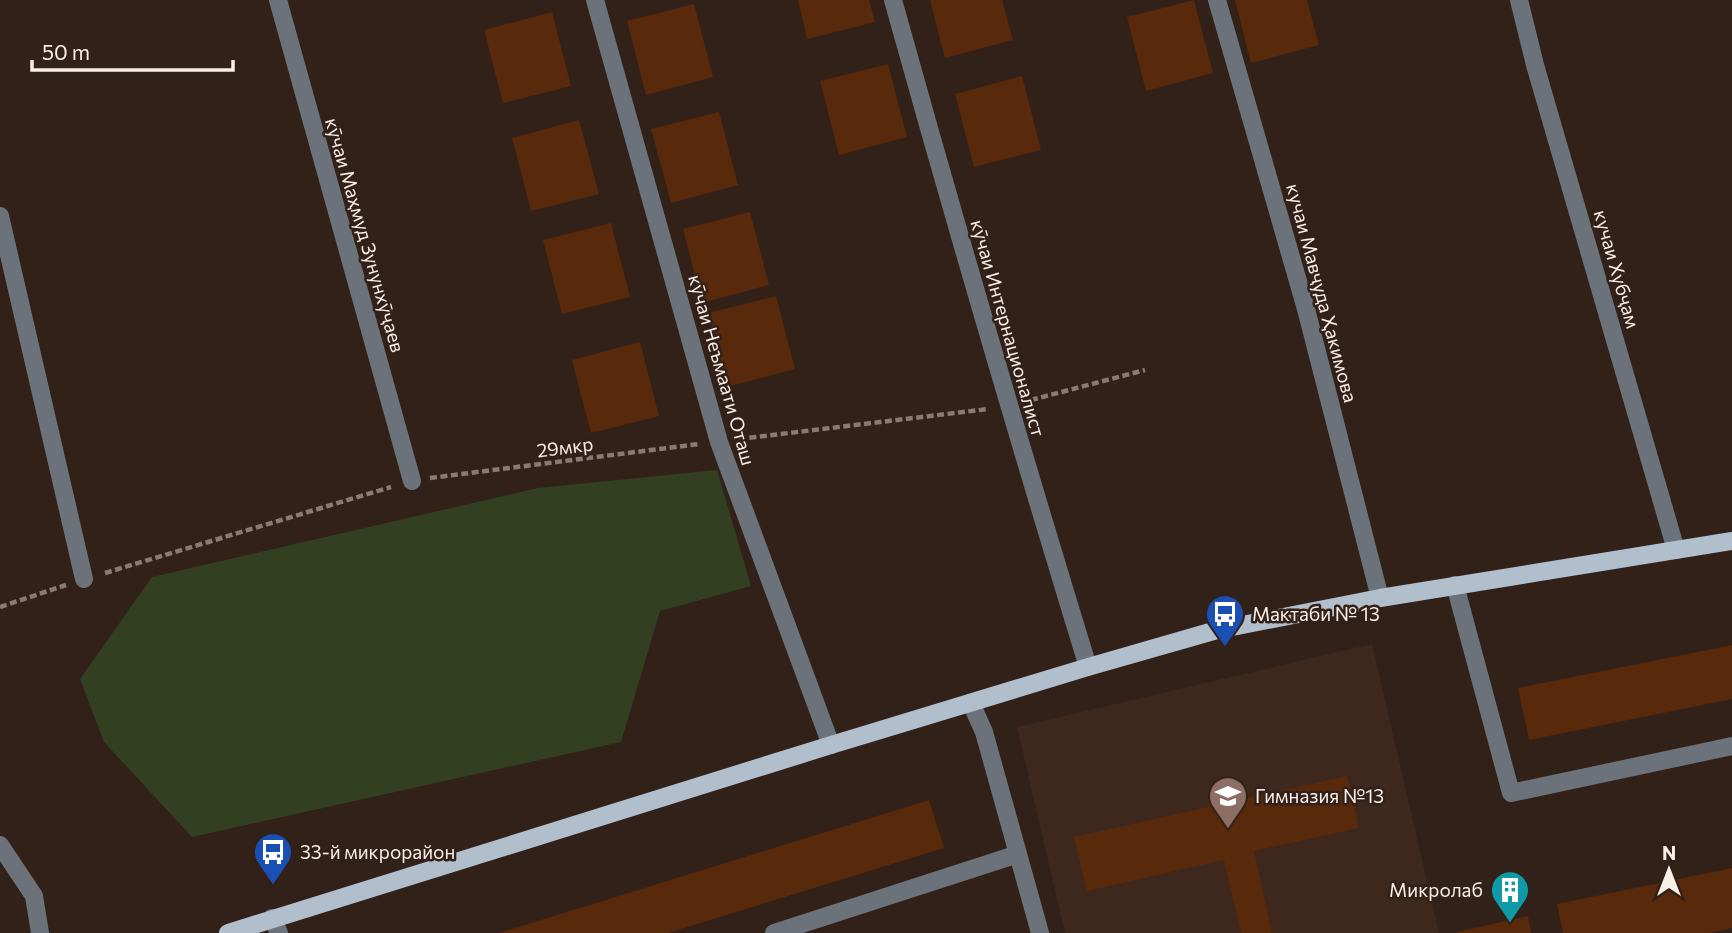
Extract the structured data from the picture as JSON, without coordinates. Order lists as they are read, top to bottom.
{
  "streets": {
    "street": [
      "кӯчаи Маҳмуд Зунунхӯҷаев",
      "кучаи Хубҷам",
      "кучаи Мавҷуда Ҳакимова",
      "кӯчаи Интернационалист",
      "кӯчаи Неъмаати Оташ"
    ],
    "path": ["29мкр"]
  },
  "crossings": [
    ["кӯчаи Маҳмуд Зунунхӯҷаев", "29мкр"],
    ["кӯчаи Интернационалист", "29мкр"],
    ["кӯчаи Неъмаати Оташ", "29мкр"]
  ],
  "places": {
    "bus stop": ["Мактаби № 13", "33-й микрорайон"],
    "school or university": ["Гимназия №13"],
    "building": ["Микролаб"]
  },
  "scale_bar": "50 m",
  "north": "top"
}
